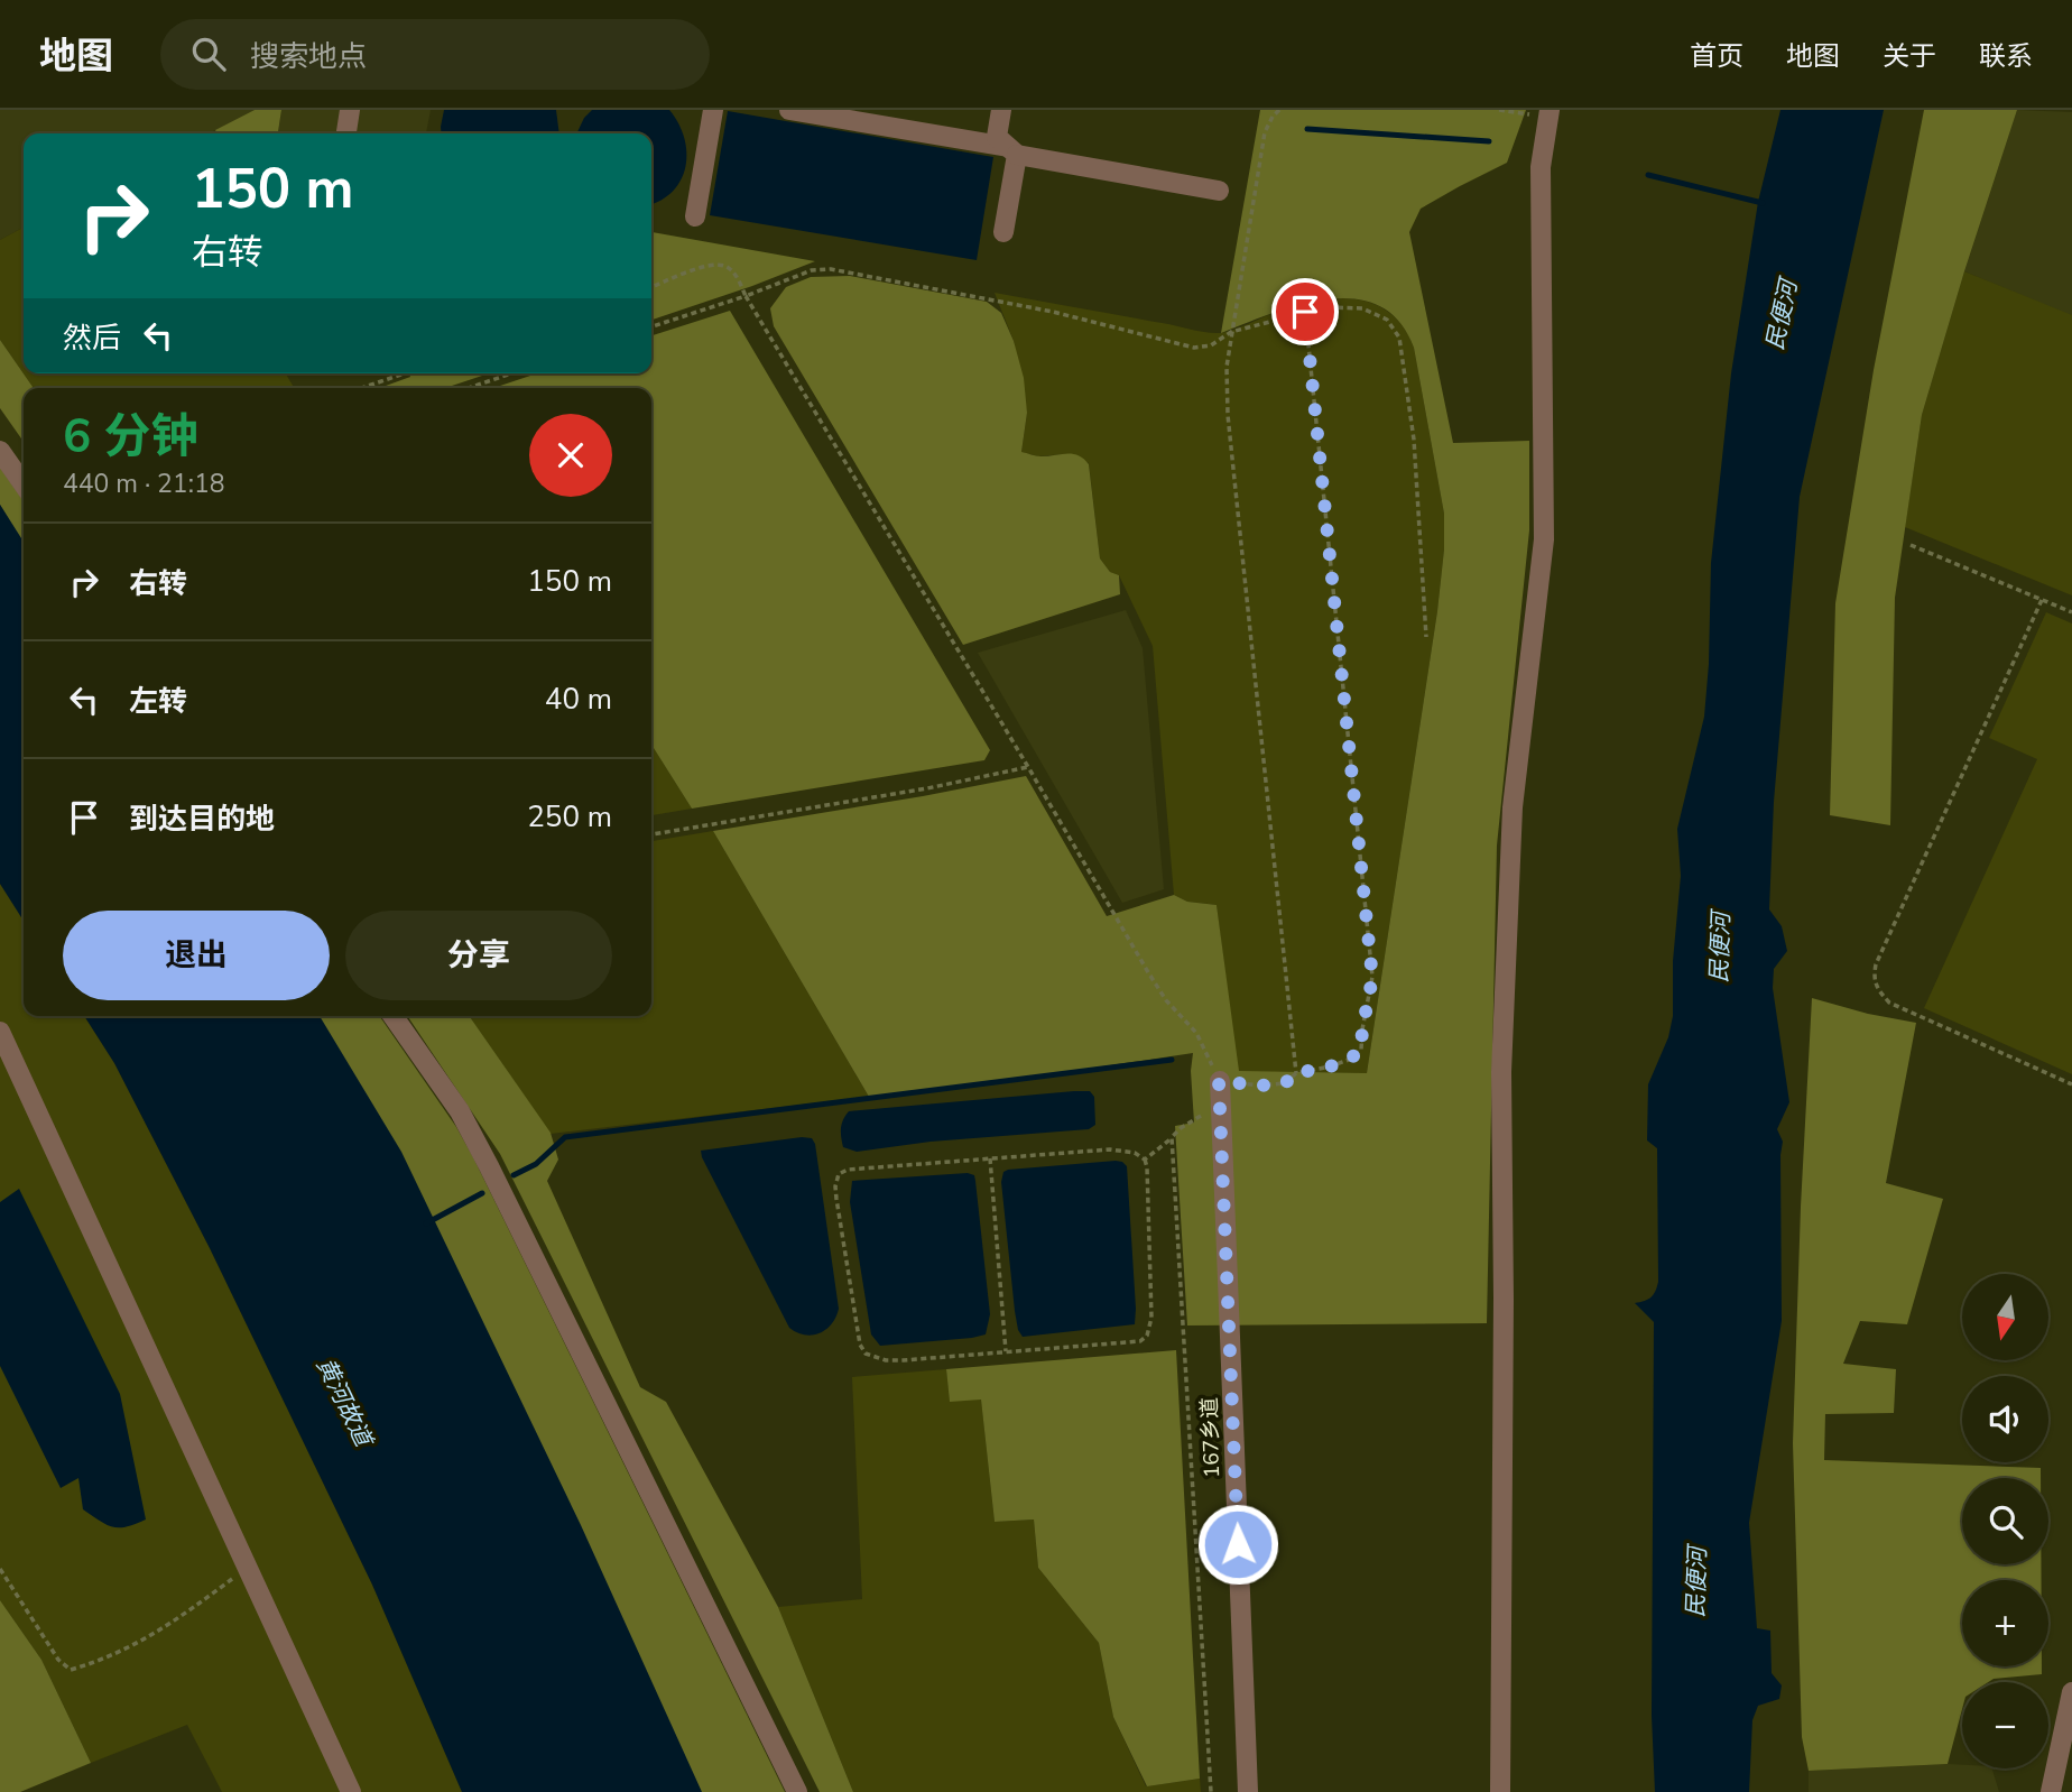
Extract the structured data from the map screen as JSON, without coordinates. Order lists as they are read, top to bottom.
{
  "streets": {
    "street": ["167乡道"]
  },
  "water": ["民便河", "黄河故道"],
  "north": "bottom",
  "page": {
    "header": "地图",
    "search": "搜索地点",
    "nav": [
      "首页",
      "地图",
      "关于",
      "联系"
    ],
    "turn": ["150 m", "右转"],
    "then": "然后",
    "heading": ["6 分钟", "440 m · 21:18"],
    "list": [
      {
        "name": "右转",
        "value": "150 m"
      },
      {
        "name": "左转",
        "value": "40 m"
      },
      {
        "name": "到达目的地",
        "value": "250 m"
      }
    ],
    "buttons": ["退出", "分享"],
    "map_buttons": ["+", "−"]
  }
}
